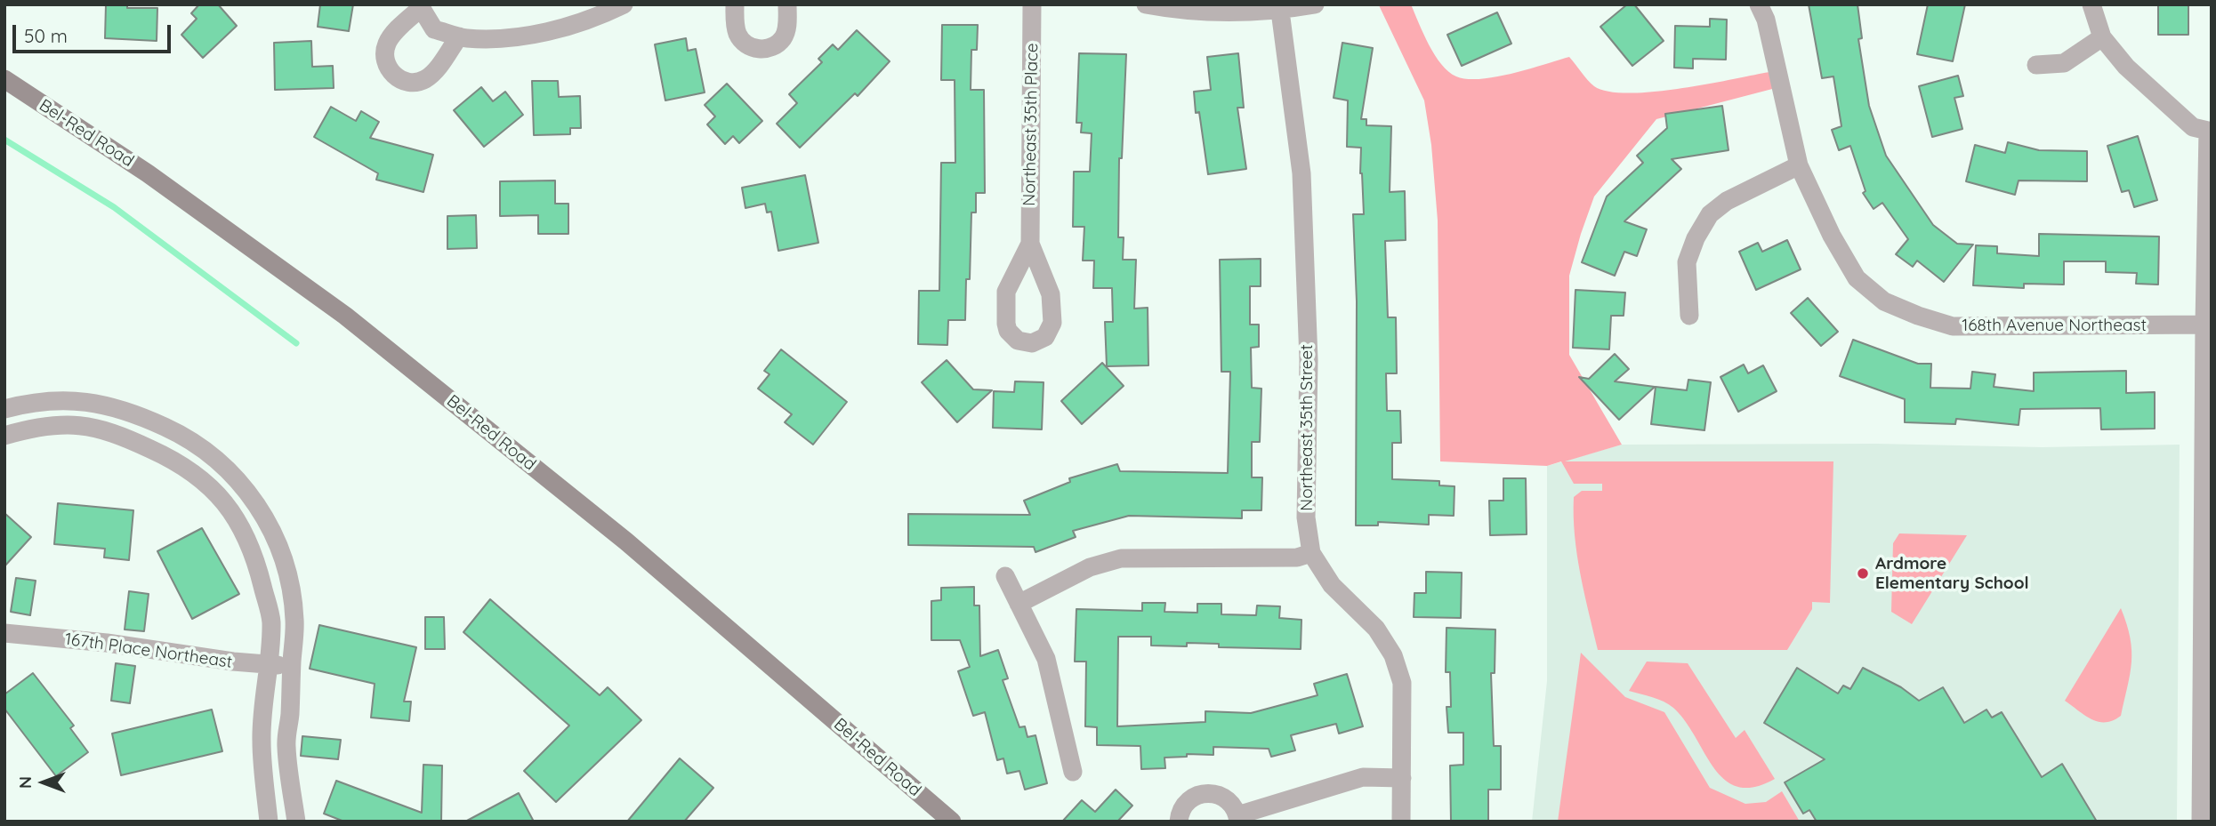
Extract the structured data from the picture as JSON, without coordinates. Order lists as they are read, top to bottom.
{
  "streets": {
    "main road": ["Bel-Red Road"],
    "street": [
      "Northeast 35th Place",
      "168th Avenue Northeast",
      "Northeast 35th Street",
      "167th Place Northeast"
    ]
  },
  "places": ["Ardmore Elementary School"],
  "scale_bar": "50 m",
  "north": "left"
}
